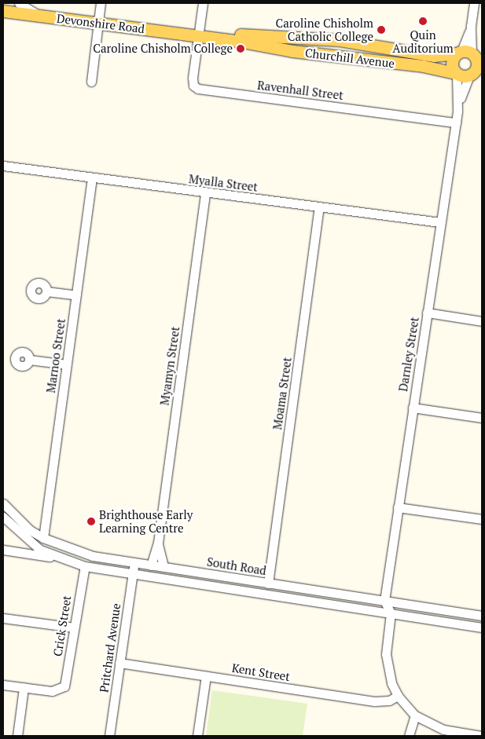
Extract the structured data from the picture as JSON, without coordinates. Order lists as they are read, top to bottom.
{
  "streets": {
    "main road": ["Devonshire Road", "Churchill Avenue"],
    "street": [
      "Ravenhall Street",
      "Myalla Street",
      "Darnley Street",
      "Marnoo Street",
      "Myamyn Street",
      "Moama Street",
      "South Road",
      "Crick Street",
      "Pritchard Avenue",
      "Kent Street"
    ]
  },
  "crossings": [
    ["Devonshire Road", "Churchill Avenue"],
    ["Devonshire Road", "Ravenhall Street"],
    ["Churchill Avenue", "Ravenhall Street"],
    ["Churchill Avenue", "Darnley Street"],
    ["Ravenhall Street", "Darnley Street"],
    ["Myalla Street", "Darnley Street"],
    ["Myalla Street", "Marnoo Street"],
    ["Myalla Street", "Myamyn Street"],
    ["Myalla Street", "Moama Street"],
    ["Darnley Street", "South Road"],
    ["Marnoo Street", "South Road"],
    ["Myamyn Street", "South Road"],
    ["Moama Street", "South Road"],
    ["South Road", "Crick Street"],
    ["South Road", "Pritchard Avenue"],
    ["Pritchard Avenue", "Kent Street"]
  ],
  "places": [
    "Quin Auditorium",
    "Caroline Chisholm Catholic College",
    "Caroline Chisholm College",
    "Brighthouse Early Learning Centre"
  ]
}
